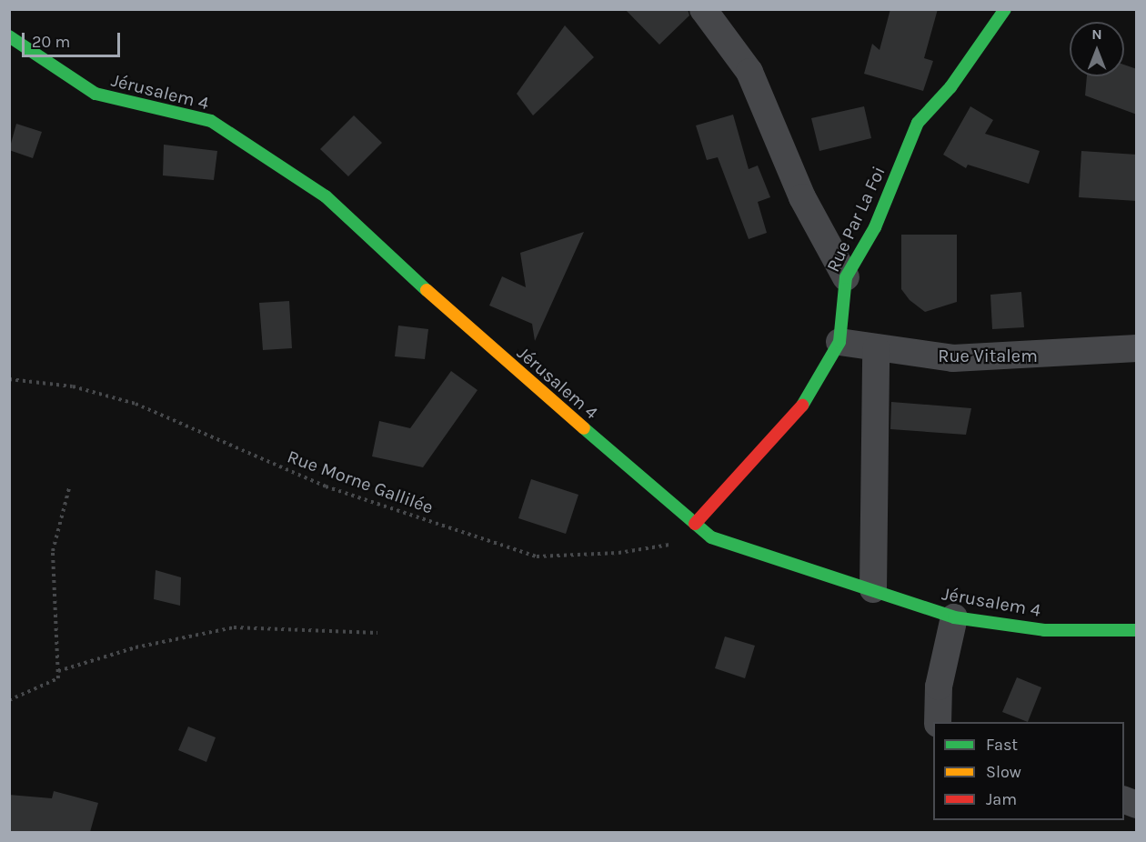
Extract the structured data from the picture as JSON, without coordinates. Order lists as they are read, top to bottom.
{
  "streets": {
    "street": ["Jérusalem 4", "Rue Par La Foi", "Rue Vitalem"],
    "path": ["Rue Morne Gallilée"]
  },
  "crossings": [
    ["Jérusalem 4", "Rue Par La Foi"],
    ["Jérusalem 4", "Rue Morne Gallilée"],
    ["Rue Par La Foi", "Rue Vitalem"]
  ],
  "legend": ["Fast", "Slow", "Jam"],
  "scale_bar": "20 m",
  "north": "top"
}
